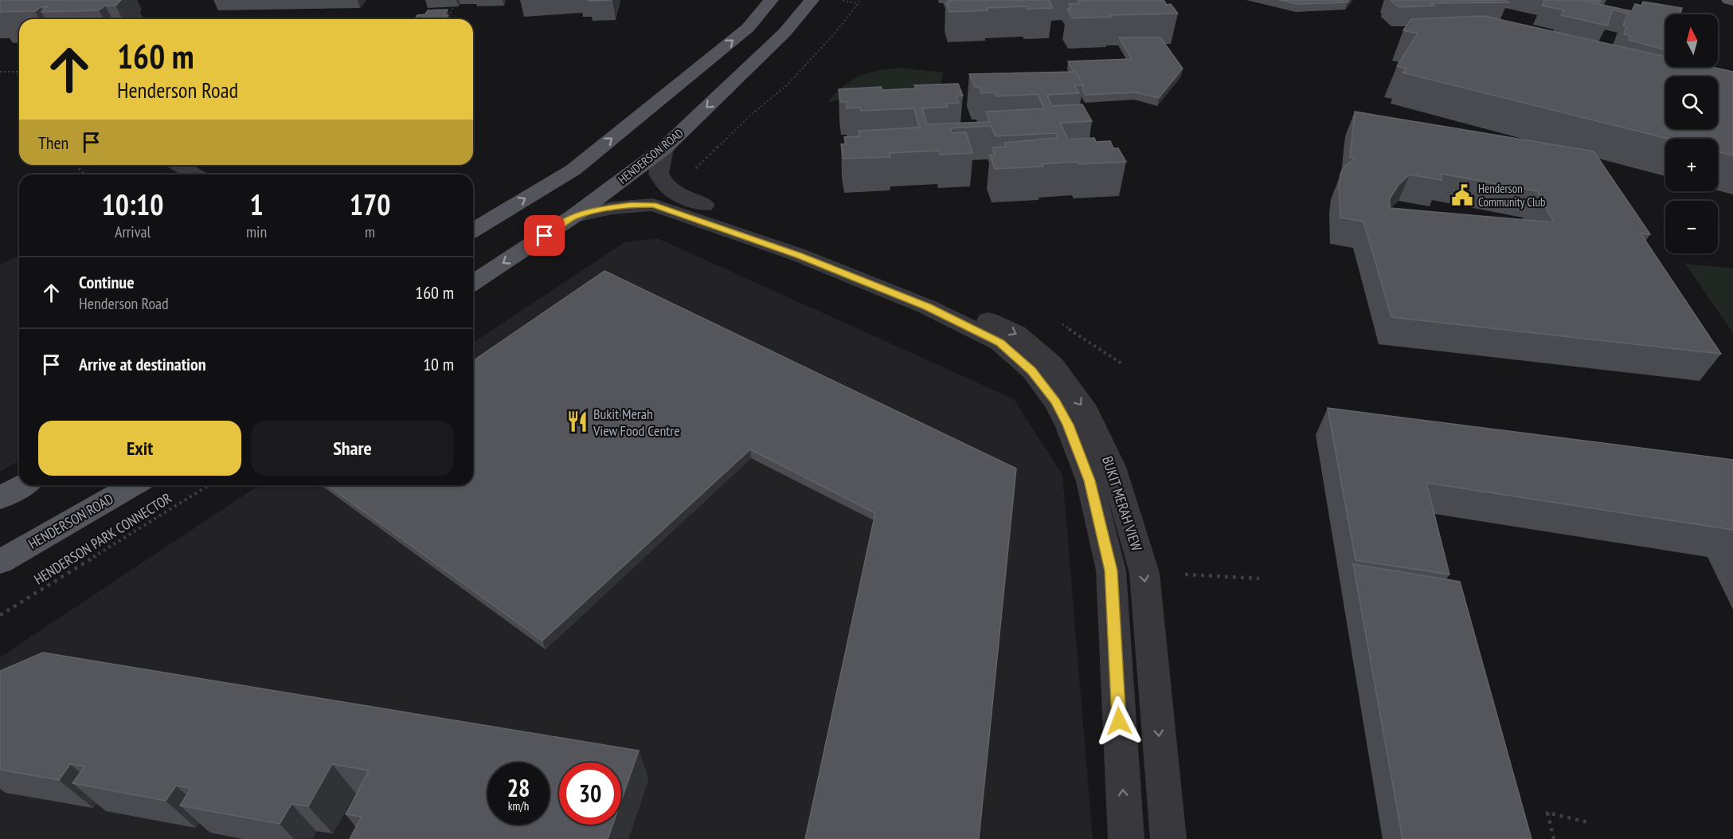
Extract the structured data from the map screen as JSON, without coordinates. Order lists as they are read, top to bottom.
{
  "streets": {
    "main road": ["HENDERSON ROAD"],
    "street": ["BUKIT MERAH VIEW"],
    "path": ["HENDERSON PARK CONNECTOR"]
  },
  "crossings": [
    ["HENDERSON ROAD", "BUKIT MERAH VIEW"]
  ],
  "places": {
    "public building": ["Henderson Community Club"],
    "restaurant": ["Bukit Merah View Food Centre"]
  },
  "north": "top",
  "page": {
    "map_buttons": ["+", "−"],
    "turn": ["160 m", "Henderson Road"],
    "then": "Then",
    "eta": [
      "10:10",
      "Arrival",
      "1",
      "min",
      "170",
      "m"
    ],
    "list": [
      {
        "name": "Continue",
        "note": "Henderson Road",
        "value": "160 m"
      },
      {
        "name": "Arrive at destination",
        "value": "10 m"
      }
    ],
    "buttons": ["Exit", "Share"],
    "speed": "28 km/h",
    "limit": "30"
  }
}
